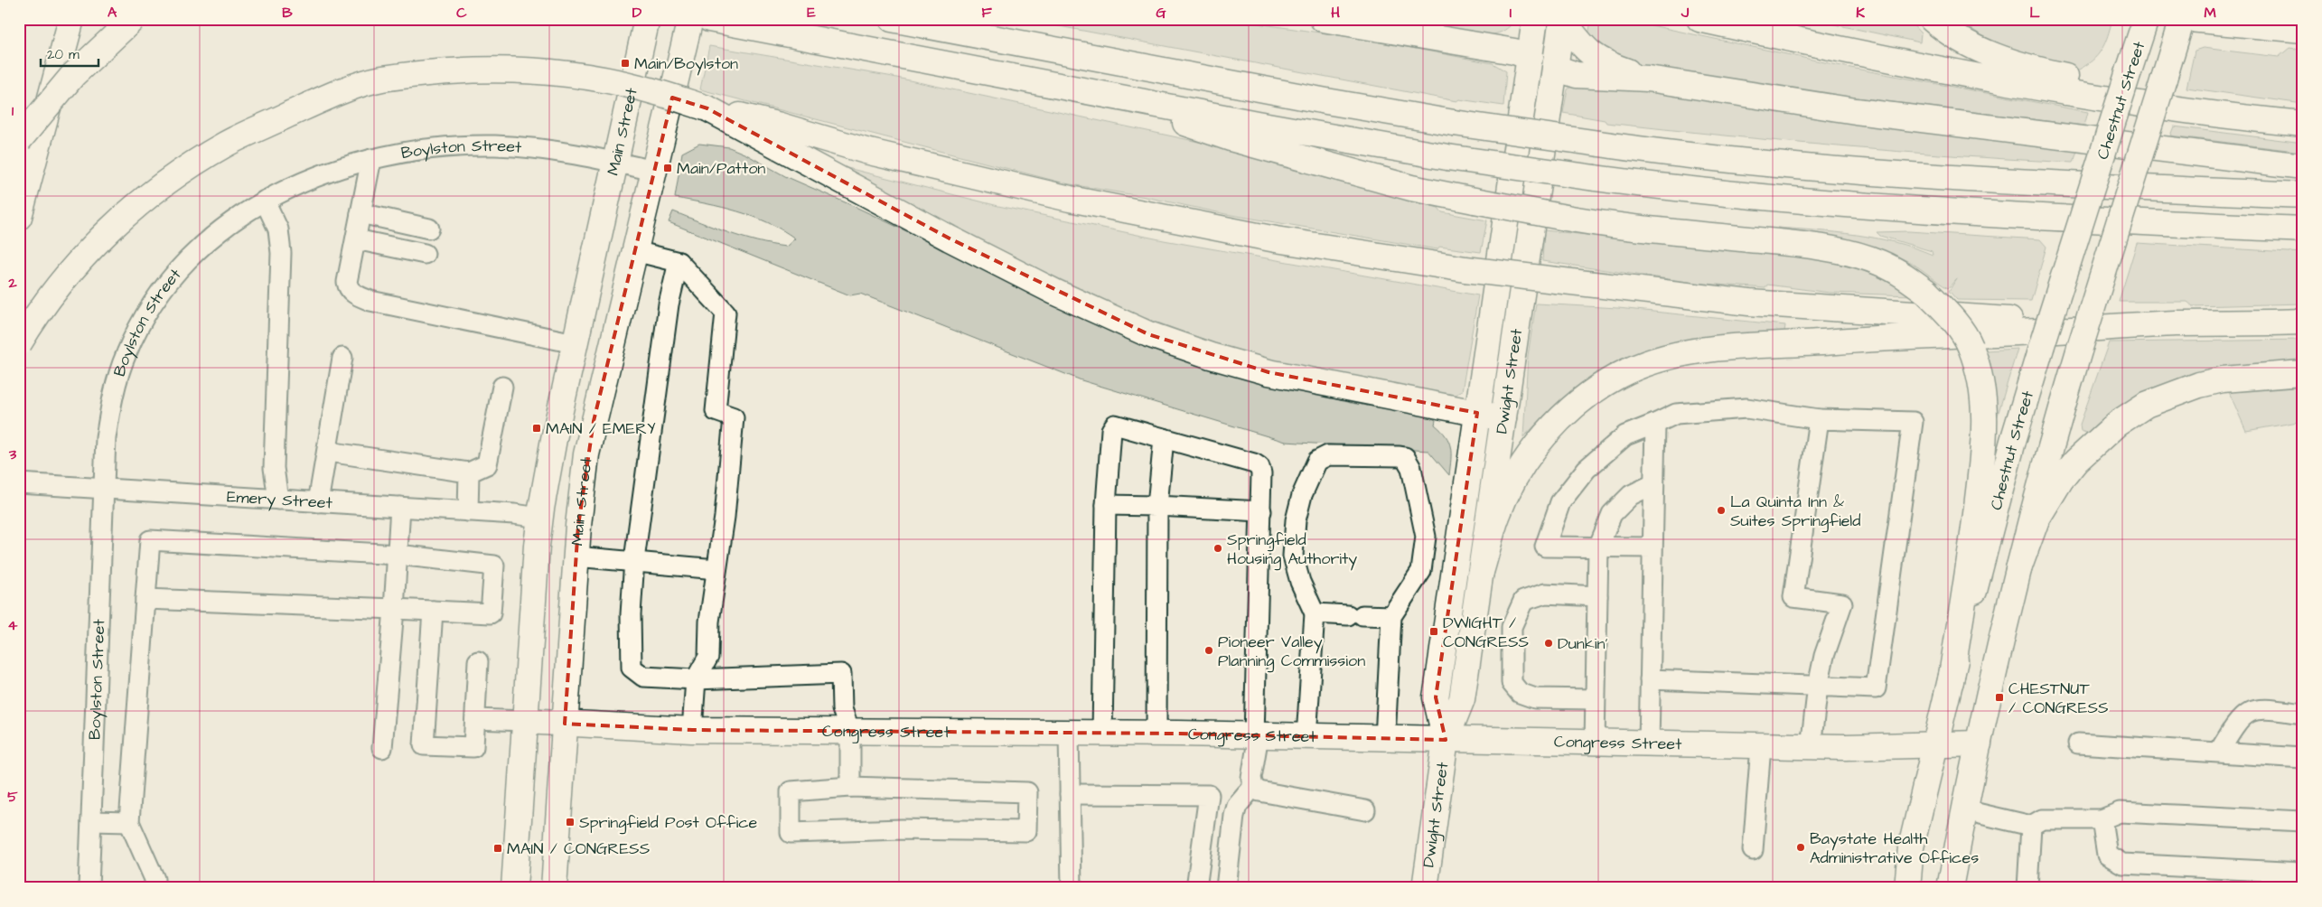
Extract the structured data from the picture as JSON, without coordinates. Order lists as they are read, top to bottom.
{
  "streets": {
    "main road": [
      "Chestnut Street",
      "Main Street",
      "Dwight Street",
      "Congress Street"
    ],
    "street": ["Boylston Street", "Emery Street"]
  },
  "crossings": [
    ["Chestnut Street", "Congress Street"],
    ["Main Street", "Boylston Street"],
    ["Main Street", "Emery Street"],
    ["Main Street", "Congress Street"],
    ["Boylston Street", "Emery Street"],
    ["Dwight Street", "Congress Street"]
  ],
  "places": {
    "transit": [
      "Main/Boylston",
      "Main/Patton",
      "MAIN / EMERY",
      "DWIGHT / CONGRESS",
      "CHESTNUT / CONGRESS",
      "Springfield Post Office",
      "MAIN / CONGRESS"
    ],
    "other": [
      "La Quinta Inn & Suites Springfield",
      "Springfield Housing Authority",
      "Dunkin'",
      "Pioneer Valley Planning Commission",
      "Baystate Health Administrative Offices"
    ]
  },
  "scale_bar": "20 m",
  "grid": {
    "columns": [
      "A",
      "B",
      "C",
      "D",
      "E",
      "F",
      "G",
      "H",
      "I",
      "J",
      "K",
      "L",
      "M"
    ],
    "rows": [
      "1",
      "2",
      "3",
      "4",
      "5"
    ]
  }
}
